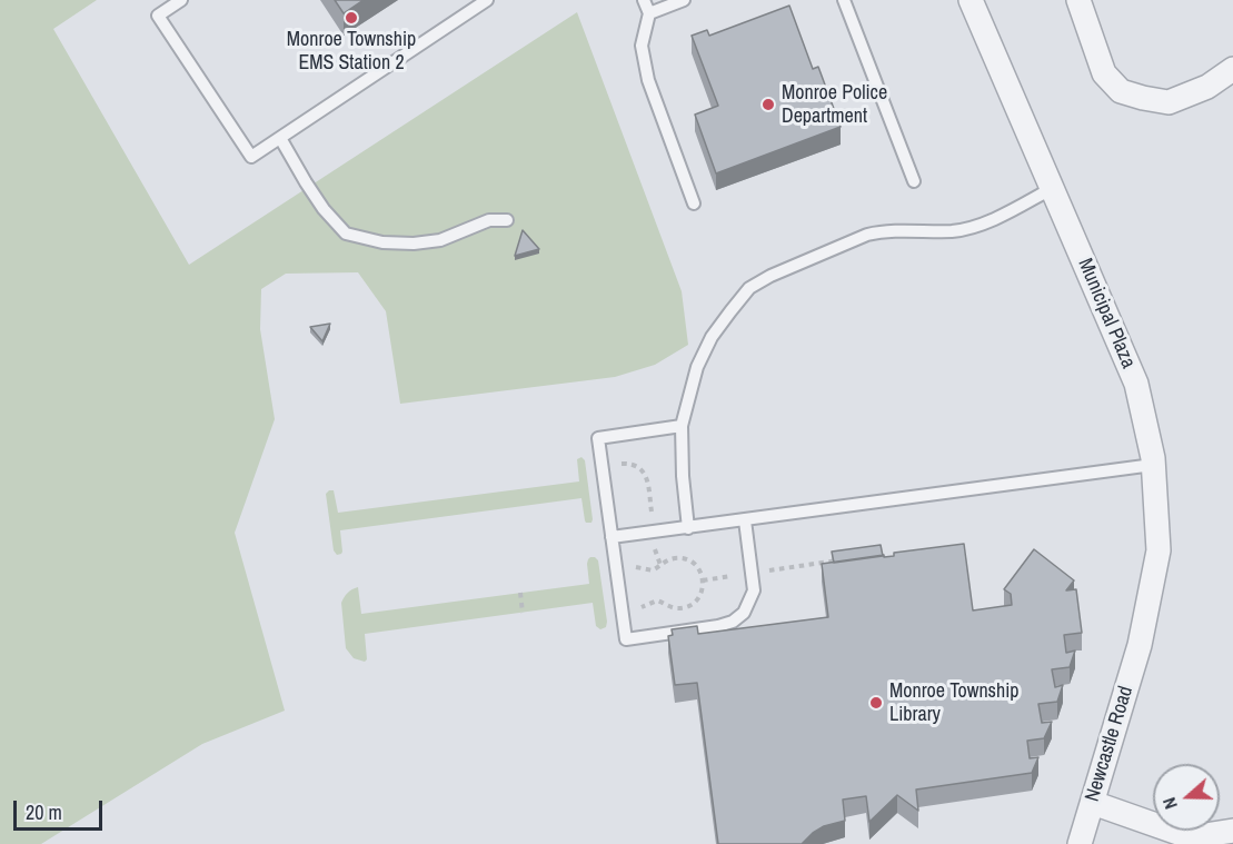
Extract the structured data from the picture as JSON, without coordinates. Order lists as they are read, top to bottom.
{
  "streets": {
    "street": ["Municipal Plaza", "Newcastle Road"]
  },
  "crossings": [
    ["Municipal Plaza", "Newcastle Road"]
  ],
  "places": ["Monroe Township EMS Station 2", "Monroe Police Department", "Monroe Township Library"],
  "scale_bar": "20 m",
  "north": "left"
}
